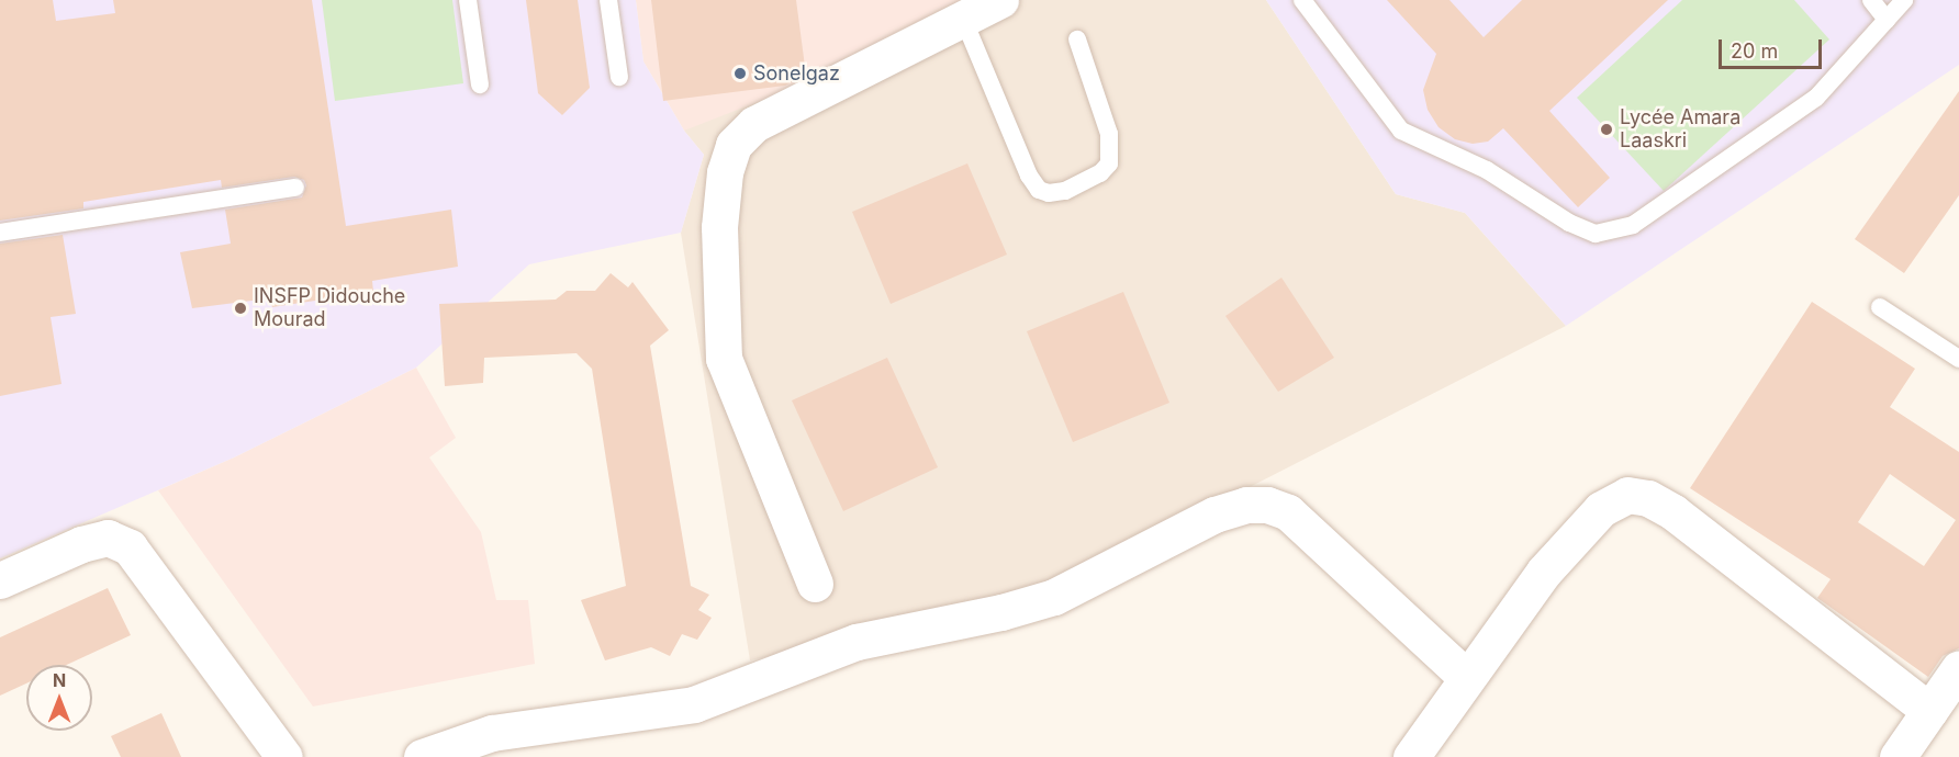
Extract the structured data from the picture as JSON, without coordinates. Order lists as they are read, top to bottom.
{
  "places": ["Sonelgaz", "Lycée Amara Laaskri", "INSFP Didouche Mourad"],
  "scale_bar": "20 m",
  "north": "top"
}
